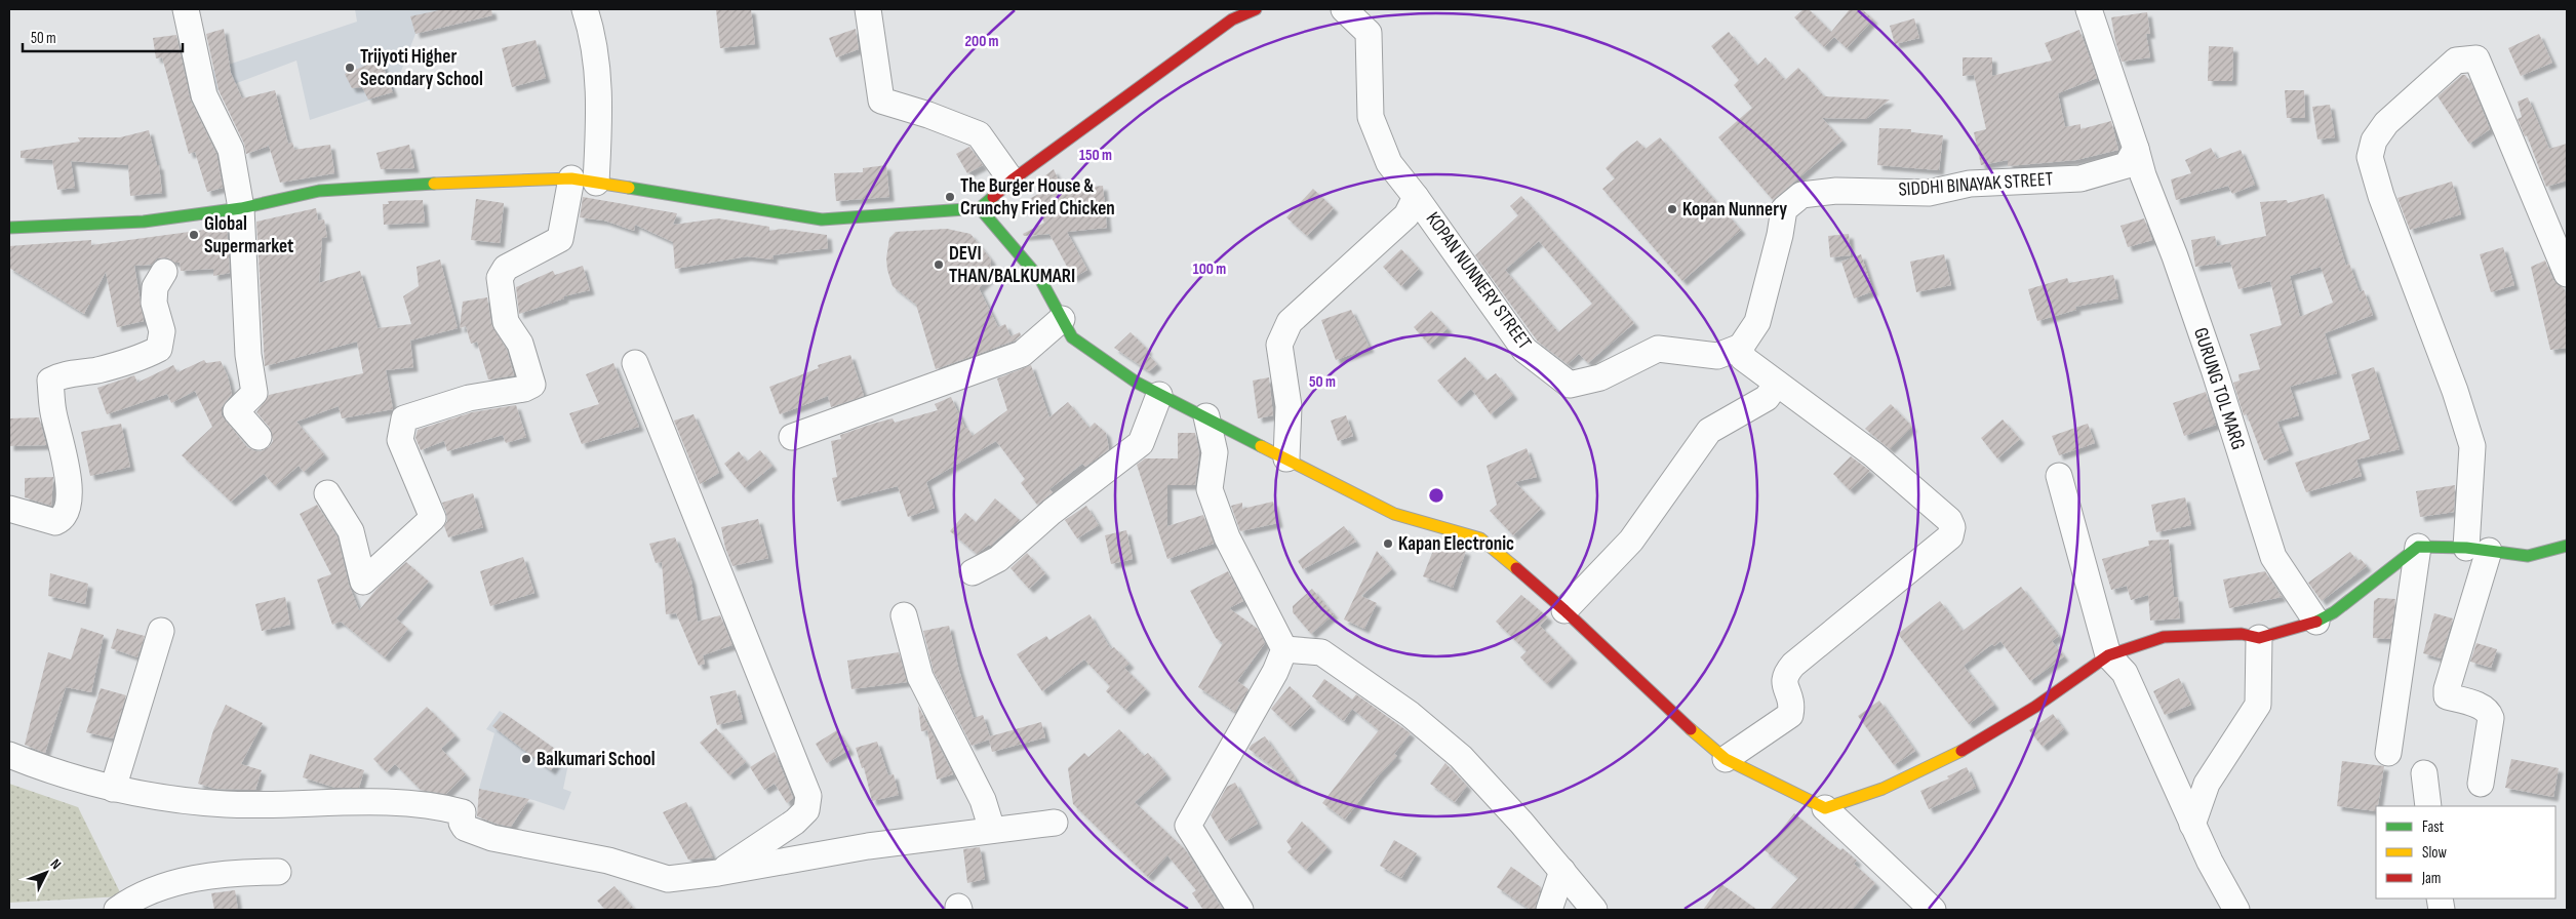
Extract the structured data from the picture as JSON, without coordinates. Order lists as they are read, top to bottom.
{
  "streets": {
    "street": ["SIDDHI BINAYAK STREET", "KOPAN NUNNERY STREET", "GURUNG TOL MARG"]
  },
  "crossings": [
    ["SIDDHI BINAYAK STREET", "KOPAN NUNNERY STREET"],
    ["SIDDHI BINAYAK STREET", "GURUNG TOL MARG"]
  ],
  "places": [
    "Trijyoti Higher Secondary School",
    "The Burger House & Crunchy Fried Chicken",
    "Kopan Nunnery",
    "Global Supermarket",
    "DEVI THAN/BALKUMARI",
    "Kapan Electronic",
    "Balkumari School"
  ],
  "legend": ["Fast", "Slow", "Jam"],
  "scale_bar": "50 m",
  "north": "top right",
  "rings": [
    "200 m",
    "150 m",
    "100 m",
    "50 m"
  ]
}
